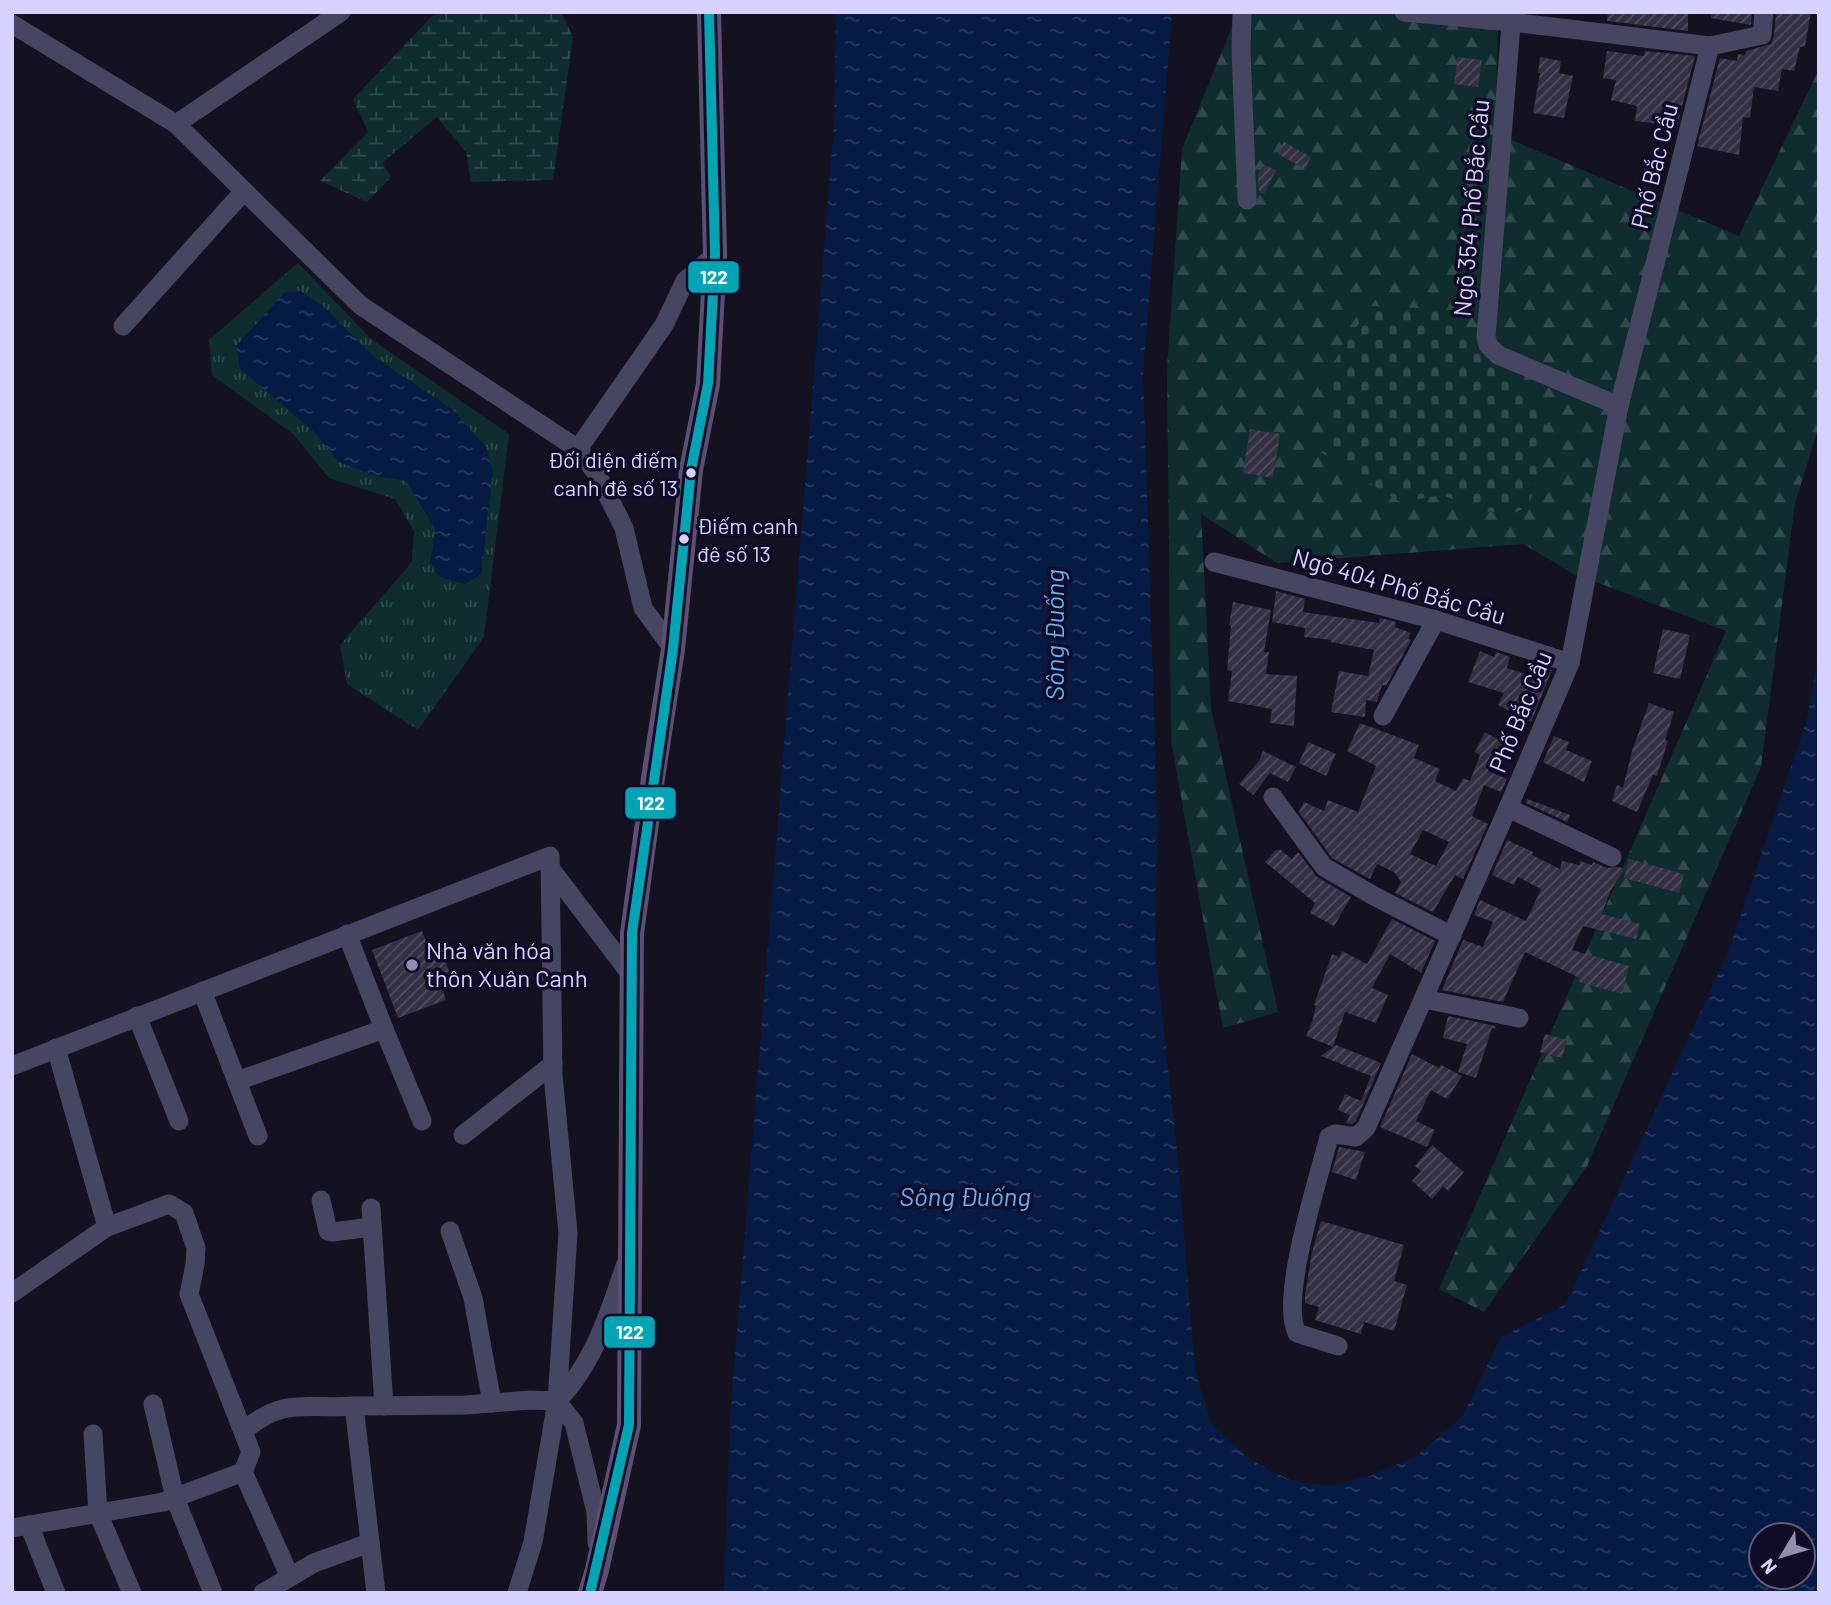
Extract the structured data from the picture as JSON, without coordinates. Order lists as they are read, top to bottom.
{
  "streets": {
    "street": ["Phố Bắc Cầu", "Ngõ 354 Phố Bắc Cầu", "Ngõ 404 Phố Bắc Cầu"]
  },
  "crossings": [
    ["Phố Bắc Cầu", "Ngõ 354 Phố Bắc Cầu"],
    ["Phố Bắc Cầu", "Ngõ 404 Phố Bắc Cầu"]
  ],
  "water": ["Sông Đuống"],
  "places": ["Đối diện điếm canh đê số 13", "Điếm canh đê số 13", "Nhà văn hóa thôn Xuân Canh"],
  "lines": ["transit line 122"],
  "north": "bottom left"
}
